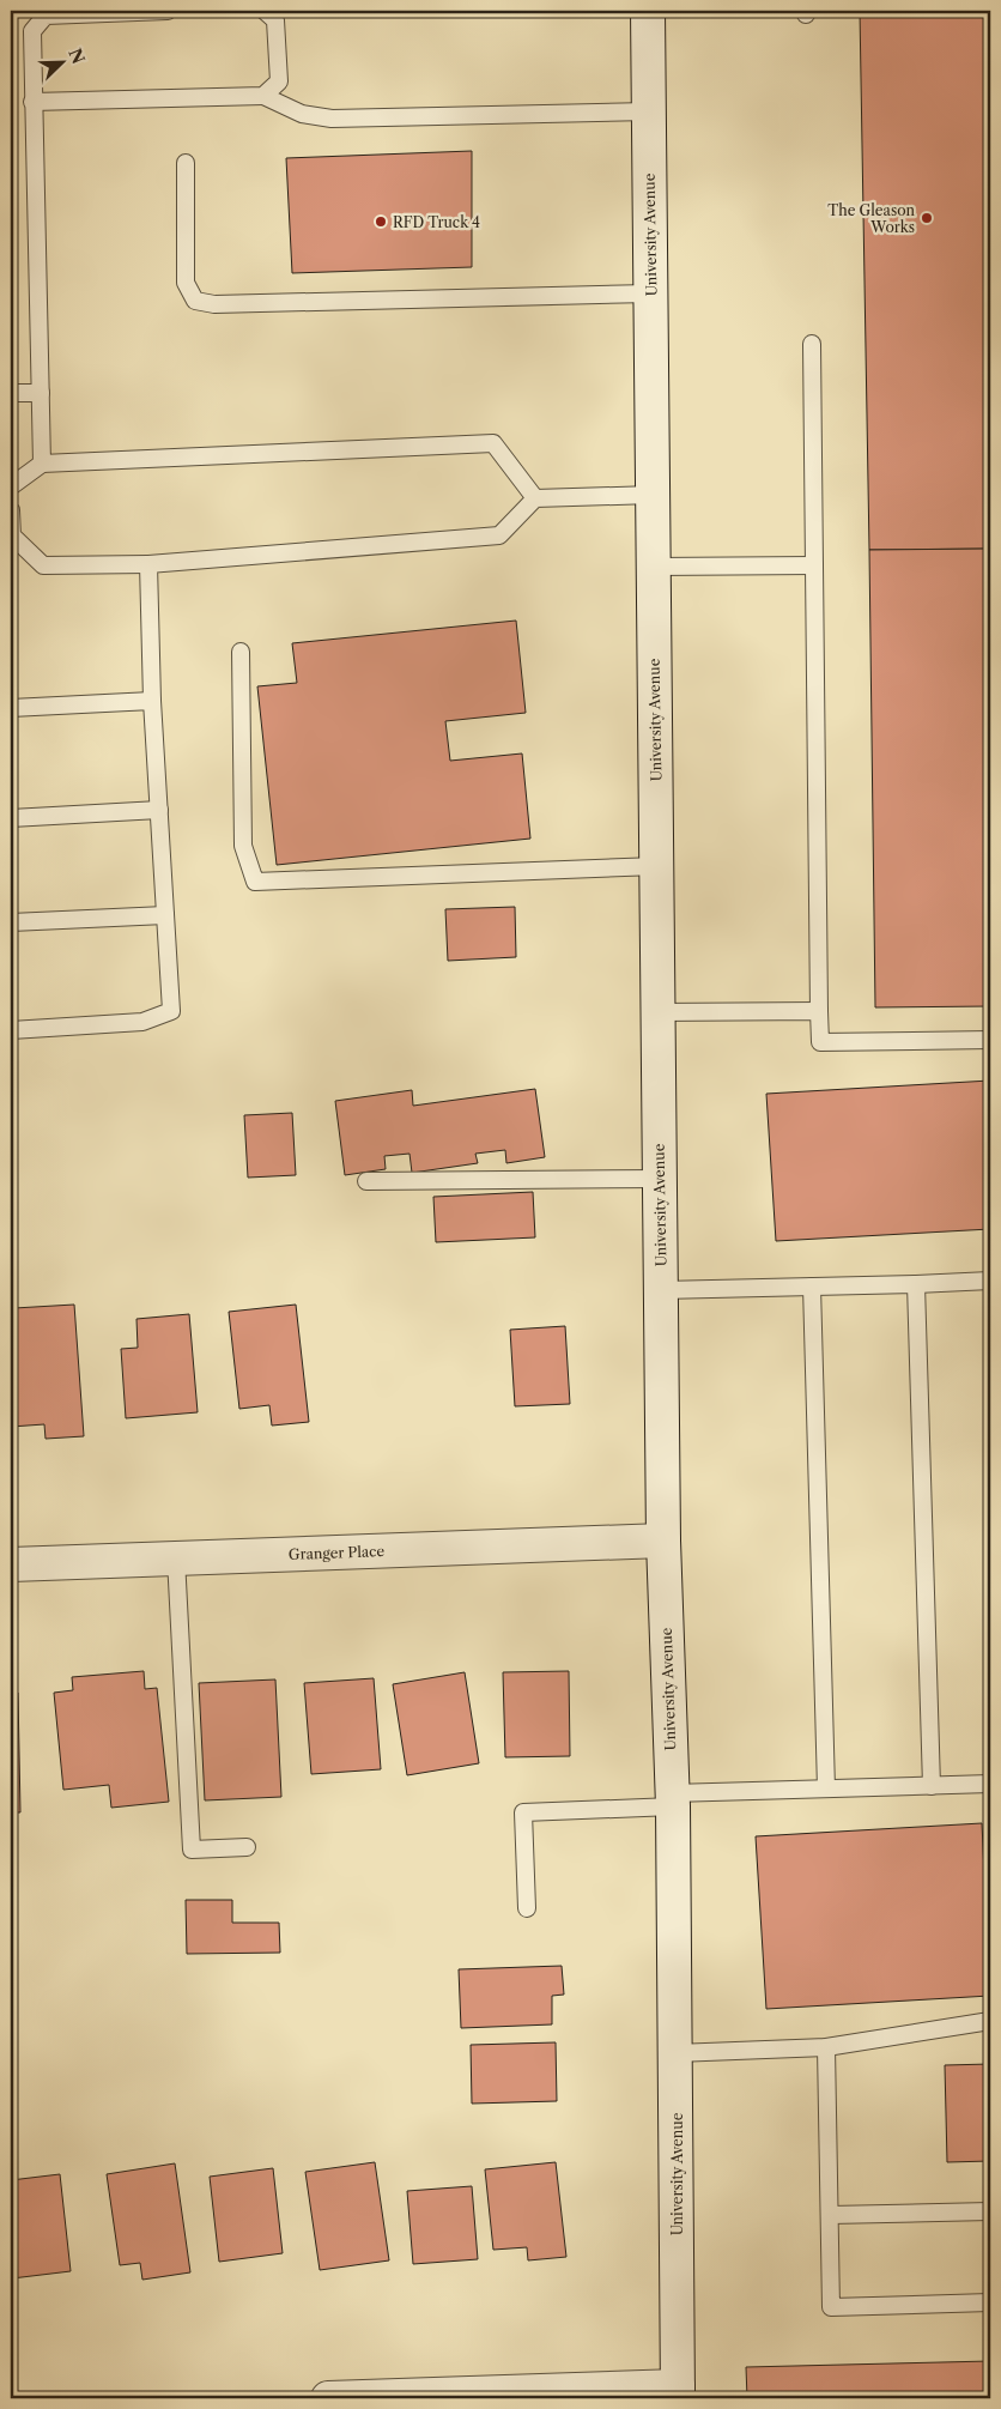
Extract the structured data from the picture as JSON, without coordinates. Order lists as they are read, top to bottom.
{
  "streets": {
    "main road": ["University Avenue", "Granger Place"]
  },
  "crossings": [
    ["University Avenue", "Granger Place"]
  ],
  "places": ["The Gleason Works", "RFD Truck 4"],
  "north": "top right"
}
